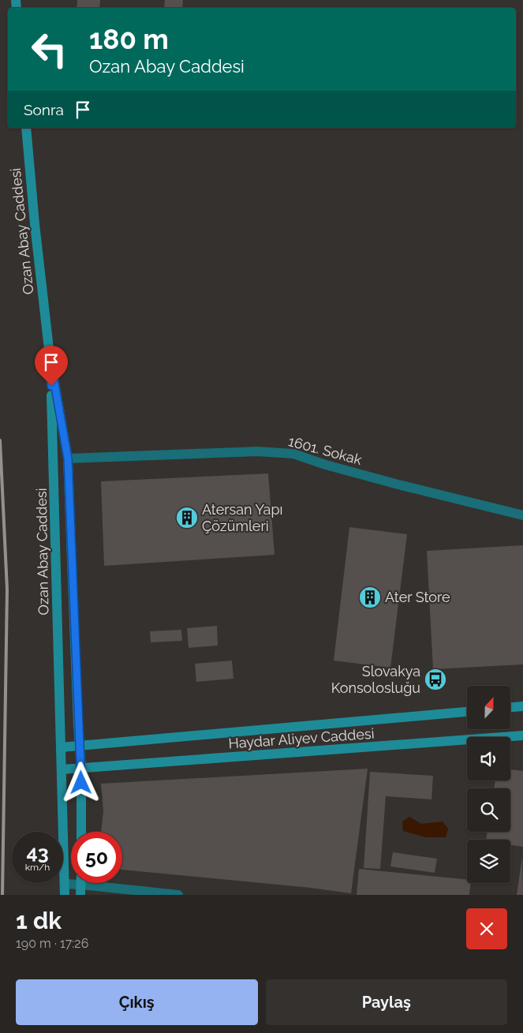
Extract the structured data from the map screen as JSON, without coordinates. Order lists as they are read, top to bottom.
{
  "streets": {
    "main road": ["Ozan Abay Caddesi", "Haydar Aliyev Caddesi"],
    "street": ["1601. Sokak"]
  },
  "crossings": [
    ["Ozan Abay Caddesi", "1601. Sokak"],
    ["Ozan Abay Caddesi", "Haydar Aliyev Caddesi"]
  ],
  "places": {
    "building": ["Atersan Yapı Çözümleri", "Ater Store"],
    "bus stop": ["Slovakya Konsolosluğu"]
  },
  "north": "top",
  "page": {
    "turn": ["180 m", "Ozan Abay Caddesi"],
    "then": "Sonra",
    "speed": "43 km/h",
    "limit": "50",
    "heading": ["1 dk", "190 m · 17:26"],
    "buttons": ["Çıkış", "Paylaş"]
  }
}
